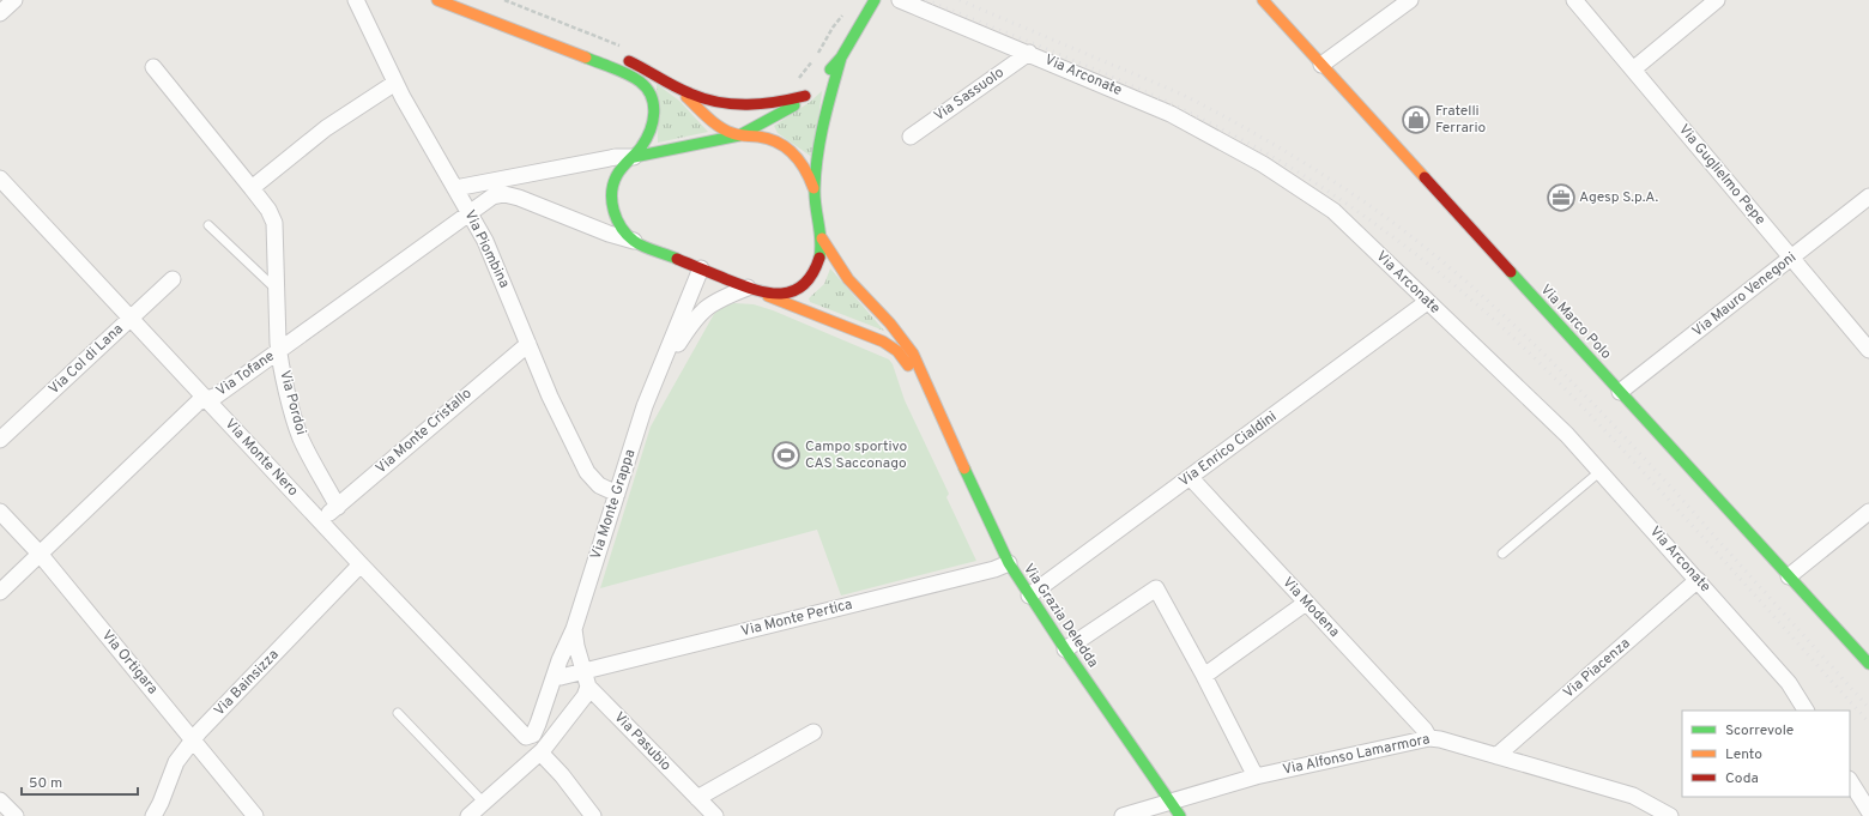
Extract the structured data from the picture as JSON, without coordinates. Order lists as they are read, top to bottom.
{
  "streets": {
    "main road": ["Via Marco Polo", "Via Monte Grappa", "Via Grazia Deledda"],
    "street": [
      "Via Arconate",
      "Via Sassuolo",
      "Via Guglielmo Pepe",
      "Via Piombina",
      "Via Mauro Venegoni",
      "Via Col di Lana",
      "Via Tofane",
      "Via Pordoi",
      "Via Monte Cristallo",
      "Via Enrico Cialdini",
      "Via Monte Nero",
      "Via Modena",
      "Via Monte Pertica",
      "Via Ortigara",
      "Via Piacenza",
      "Via Bainsizza",
      "Via Pasubio",
      "Via Alfonso Lamarmora"
    ]
  },
  "crossings": [
    ["Via Arconate", "Via Sassuolo"],
    ["Via Arconate", "Via Enrico Cialdini"],
    ["Via Arconate", "Via Piacenza"],
    ["Via Guglielmo Pepe", "Via Mauro Venegoni"],
    ["Via Piombina", "Via Tofane"],
    ["Via Piombina", "Via Monte Cristallo"],
    ["Via Piombina", "Via Monte Grappa"],
    ["Via Mauro Venegoni", "Via Marco Polo"],
    ["Via Col di Lana", "Via Monte Nero"],
    ["Via Tofane", "Via Pordoi"],
    ["Via Tofane", "Via Monte Nero"],
    ["Via Tofane", "Via Ortigara"],
    ["Via Pordoi", "Via Monte Cristallo"],
    ["Via Monte Cristallo", "Via Monte Nero"],
    ["Via Enrico Cialdini", "Via Modena"],
    ["Via Enrico Cialdini", "Via Grazia Deledda"],
    ["Via Monte Nero", "Via Monte Grappa"],
    ["Via Monte Nero", "Via Bainsizza"],
    ["Via Monte Grappa", "Via Grazia Deledda"],
    ["Via Monte Grappa", "Via Monte Pertica"],
    ["Via Monte Grappa", "Via Pasubio"],
    ["Via Modena", "Via Alfonso Lamarmora"],
    ["Via Grazia Deledda", "Via Monte Pertica"],
    ["Via Grazia Deledda", "Via Alfonso Lamarmora"],
    ["Via Ortigara", "Via Bainsizza"],
    ["Via Piacenza", "Via Alfonso Lamarmora"]
  ],
  "places": {
    "shop": ["Fratelli Ferrario"],
    "office": ["Agesp S.p.A."],
    "sports": ["Campo sportivo CAS Sacconago"]
  },
  "legend": ["Scorrevole", "Lento", "Coda"],
  "scale_bar": "50 m"
}
